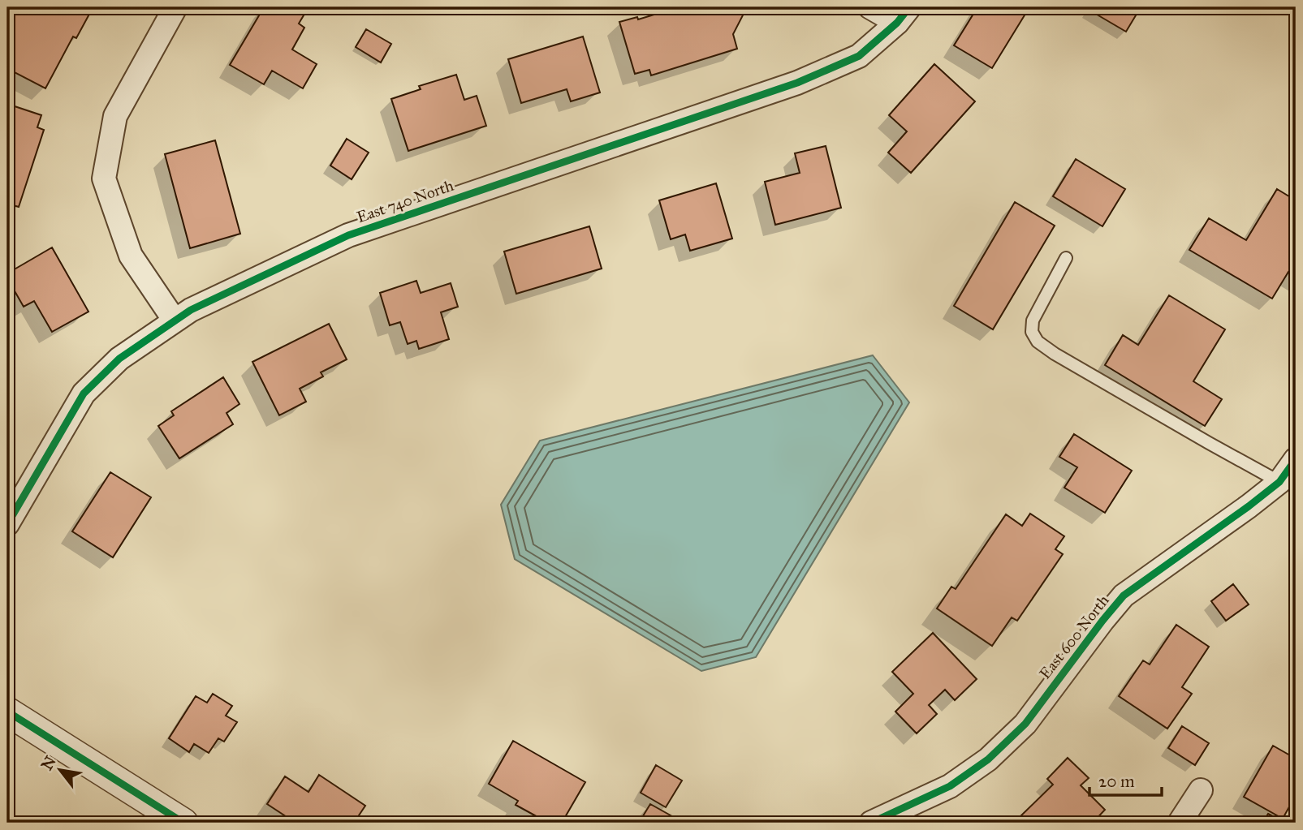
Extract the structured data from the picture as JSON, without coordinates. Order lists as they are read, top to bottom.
{
  "streets": {
    "street": ["East 740 North", "East 600 North"]
  },
  "scale_bar": "20 m",
  "north": "top left"
}
